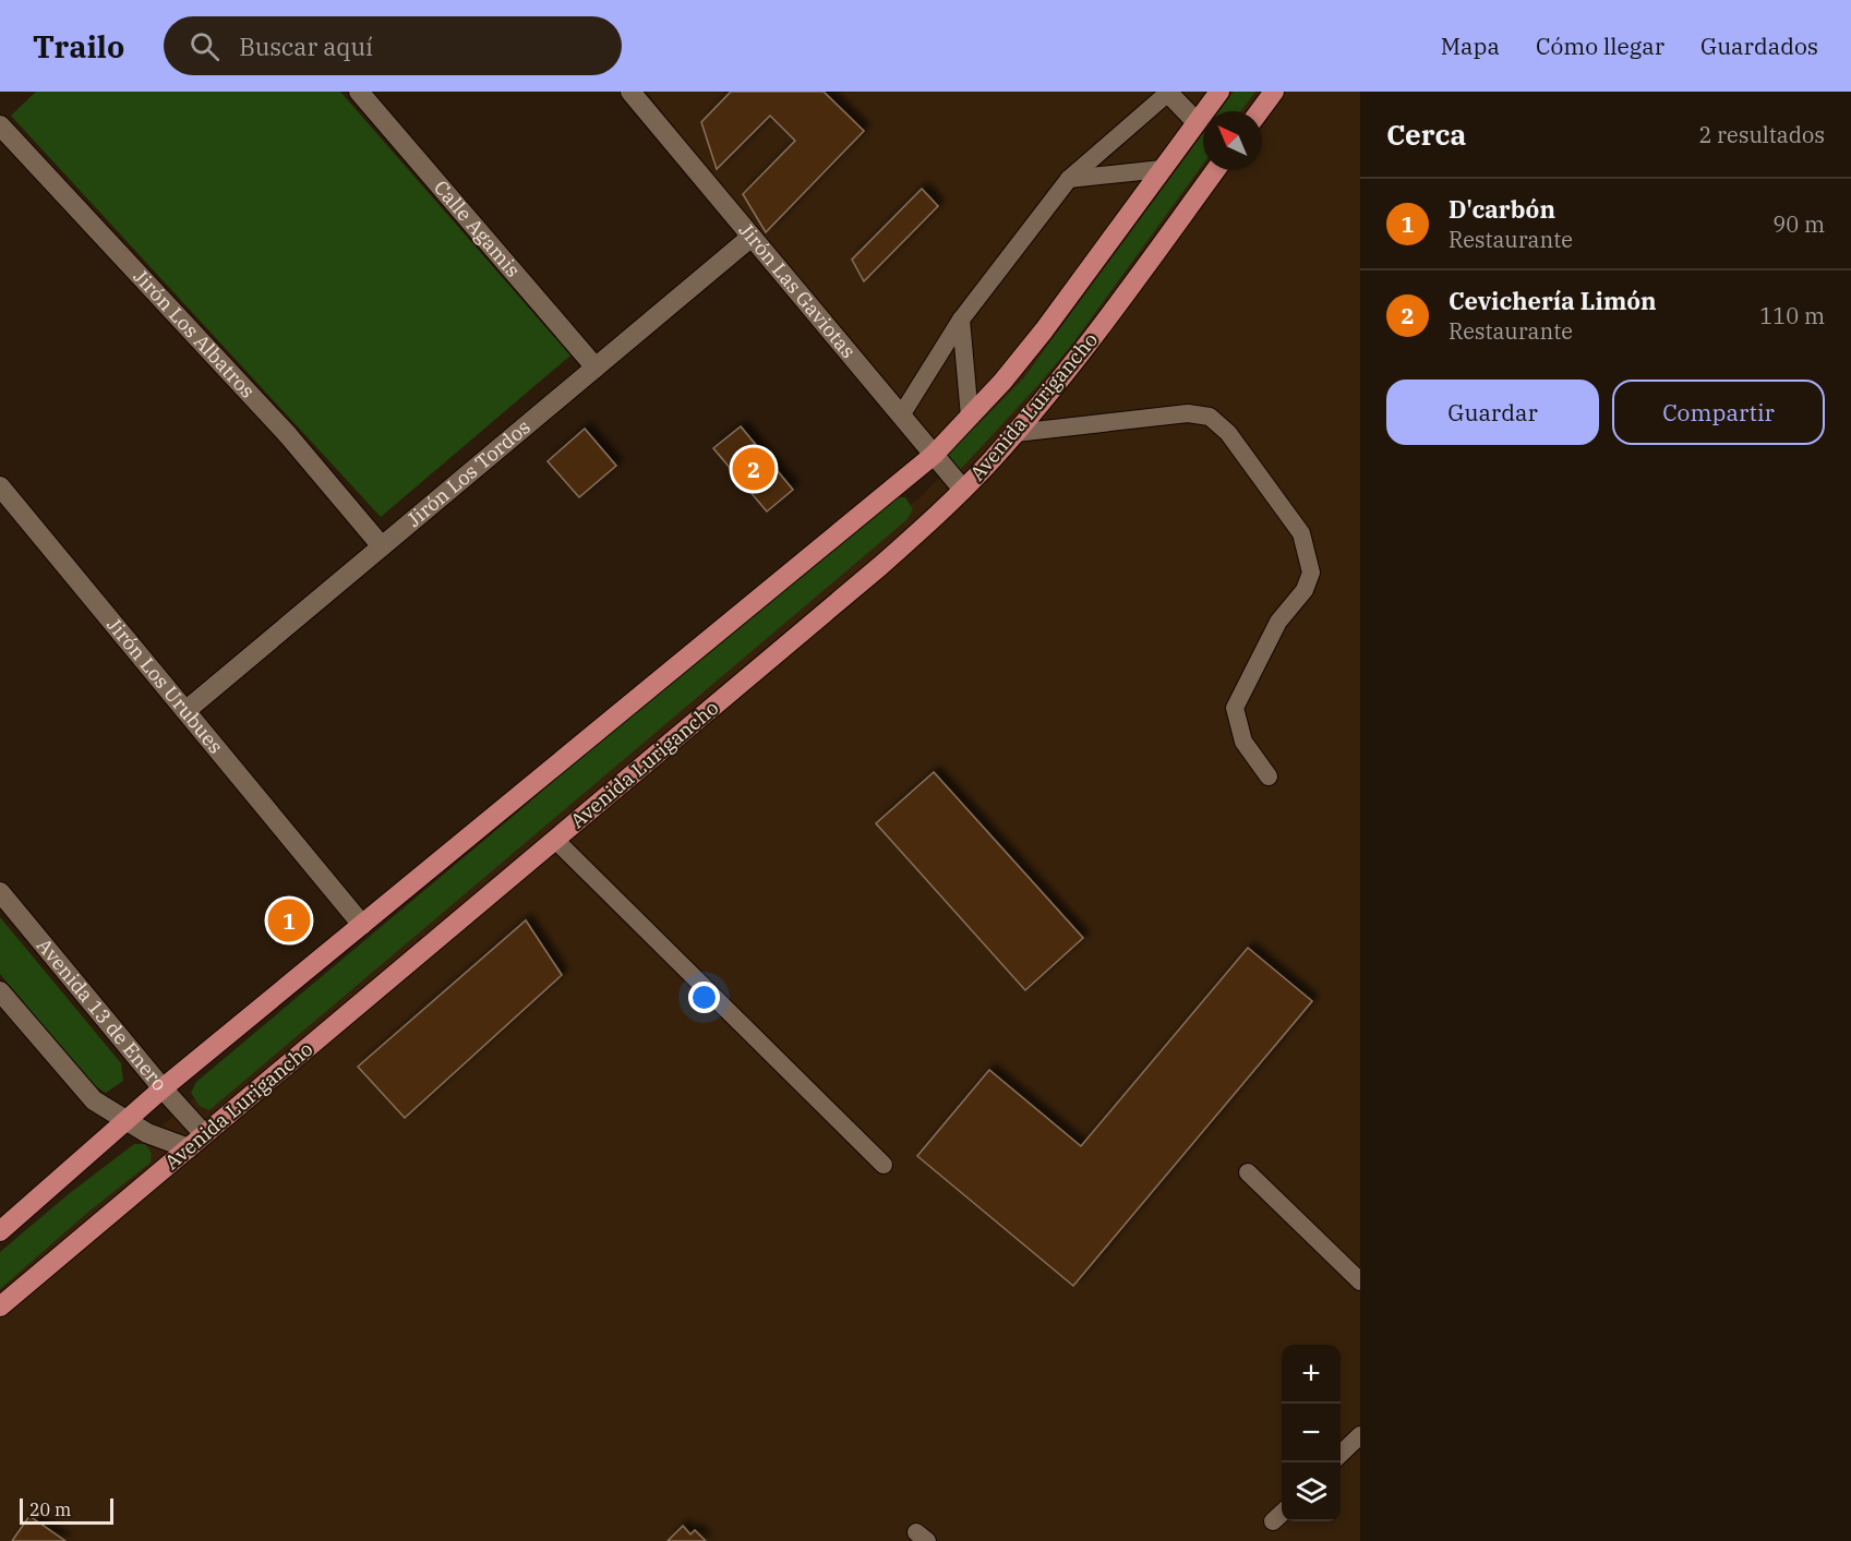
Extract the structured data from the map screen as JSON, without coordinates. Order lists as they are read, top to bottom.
{
  "streets": {
    "main road": ["Avenida Lurigancho"],
    "street": [
      "Calle Agamis",
      "Jirón Las Gaviotas",
      "Jirón Los Albatros",
      "Jirón Los Tordos",
      "Jirón Los Urubues",
      "Avenida 13 de Enero"
    ]
  },
  "crossings": [
    ["Calle Agamis", "Jirón Los Tordos"],
    ["Jirón Las Gaviotas", "Avenida Lurigancho"],
    ["Jirón Las Gaviotas", "Jirón Los Tordos"],
    ["Jirón Los Albatros", "Jirón Los Tordos"],
    ["Avenida Lurigancho", "Jirón Los Urubues"],
    ["Avenida Lurigancho", "Avenida 13 de Enero"],
    ["Jirón Los Tordos", "Jirón Los Urubues"]
  ],
  "scale_bar": "20 m",
  "north": "top left",
  "page": {
    "header": "Trailo",
    "search": "Buscar aquí",
    "nav": ["Mapa", "Cómo llegar", "Guardados"],
    "heading": ["Cerca", "2 resultados"],
    "list": [
      {
        "mark": "1",
        "name": "D'carbón",
        "note": "Restaurante",
        "value": "90 m"
      },
      {
        "mark": "2",
        "name": "Cevichería Limón",
        "note": "Restaurante",
        "value": "110 m"
      }
    ],
    "buttons": ["Guardar", "Compartir"],
    "pins": ["2", "1"],
    "map_buttons": ["+", "−"],
    "scale": "20 m"
  }
}
